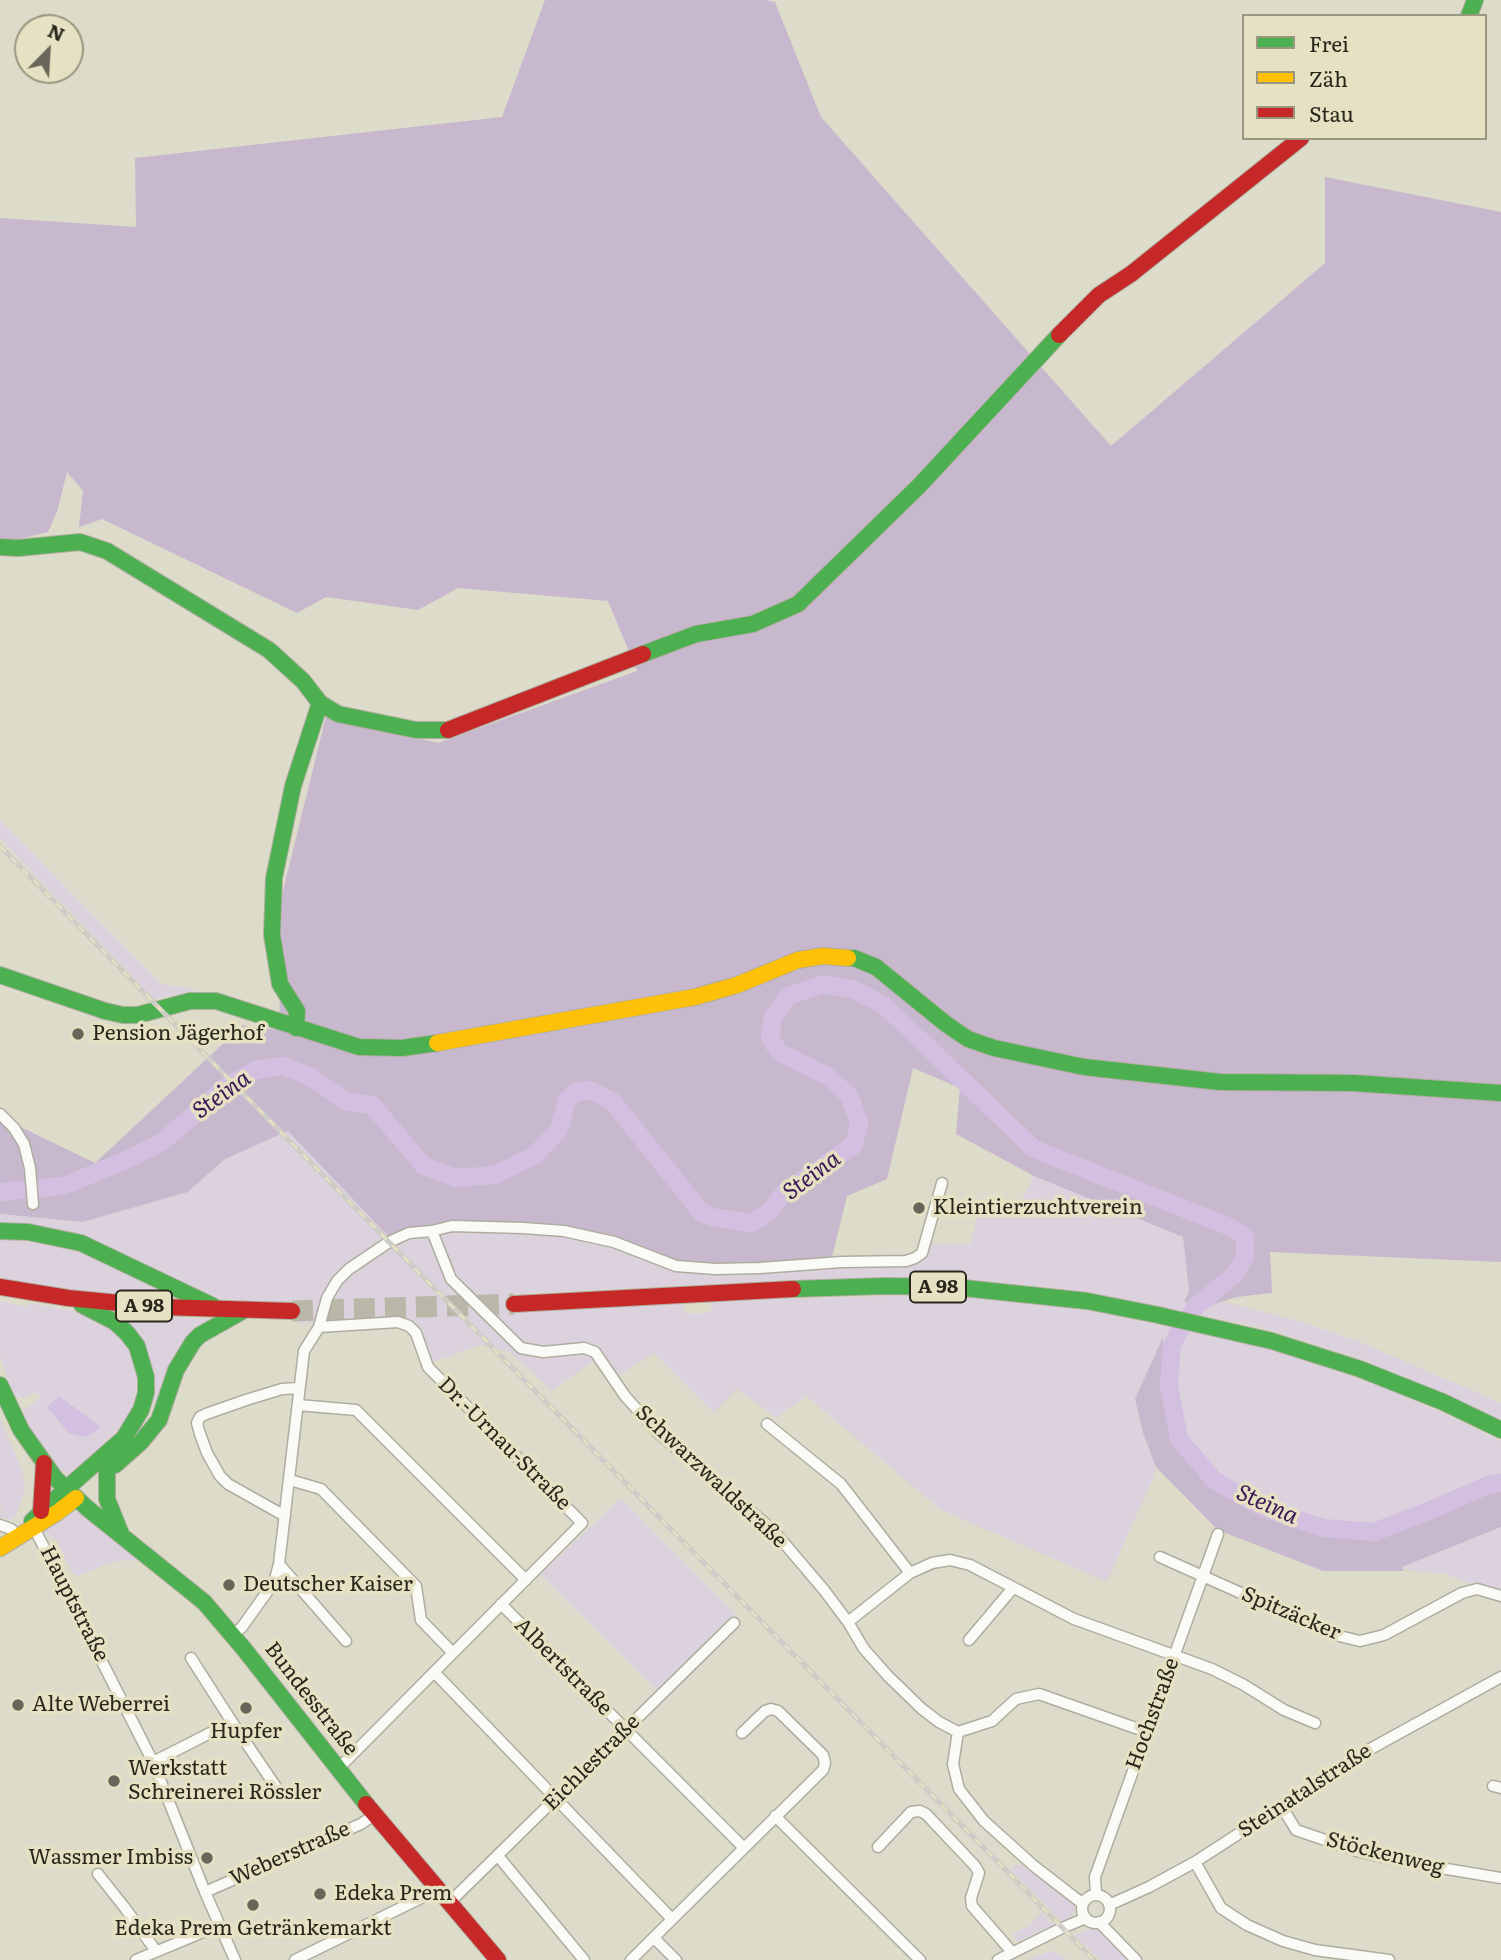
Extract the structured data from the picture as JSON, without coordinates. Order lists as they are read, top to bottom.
{
  "streets": {
    "main road": ["A 98", "Bundesstraße"],
    "street": [
      "Dr.-Urnau-Straße",
      "Schwarzwaldstraße",
      "Hauptstraße",
      "Spitzäcker",
      "Albertstraße",
      "Hochstraße",
      "Eichlestraße",
      "Steinatalstraße",
      "Weberstraße",
      "Stöckenweg"
    ]
  },
  "crossings": [
    ["Dr.-Urnau-Straße", "Albertstraße"],
    ["Dr.-Urnau-Straße", "Bundesstraße"],
    ["Hauptstraße", "Weberstraße"],
    ["Spitzäcker", "Hochstraße"],
    ["Albertstraße", "Eichlestraße"],
    ["Bundesstraße", "Eichlestraße"],
    ["Bundesstraße", "Weberstraße"],
    ["Hochstraße", "Steinatalstraße"],
    ["Steinatalstraße", "Stöckenweg"]
  ],
  "water": ["Steina"],
  "places": [
    "Pension Jägerhof",
    "Kleintierzuchtverein",
    "Deutscher Kaiser",
    "Alte Weberrei",
    "Hupfer",
    "Werkstatt Schreinerei Rössler",
    "Wassmer Imbiss",
    "Edeka Prem",
    "Edeka Prem Getränkemarkt"
  ],
  "legend": ["Frei", "Zäh", "Stau"],
  "north": "top right"
}
